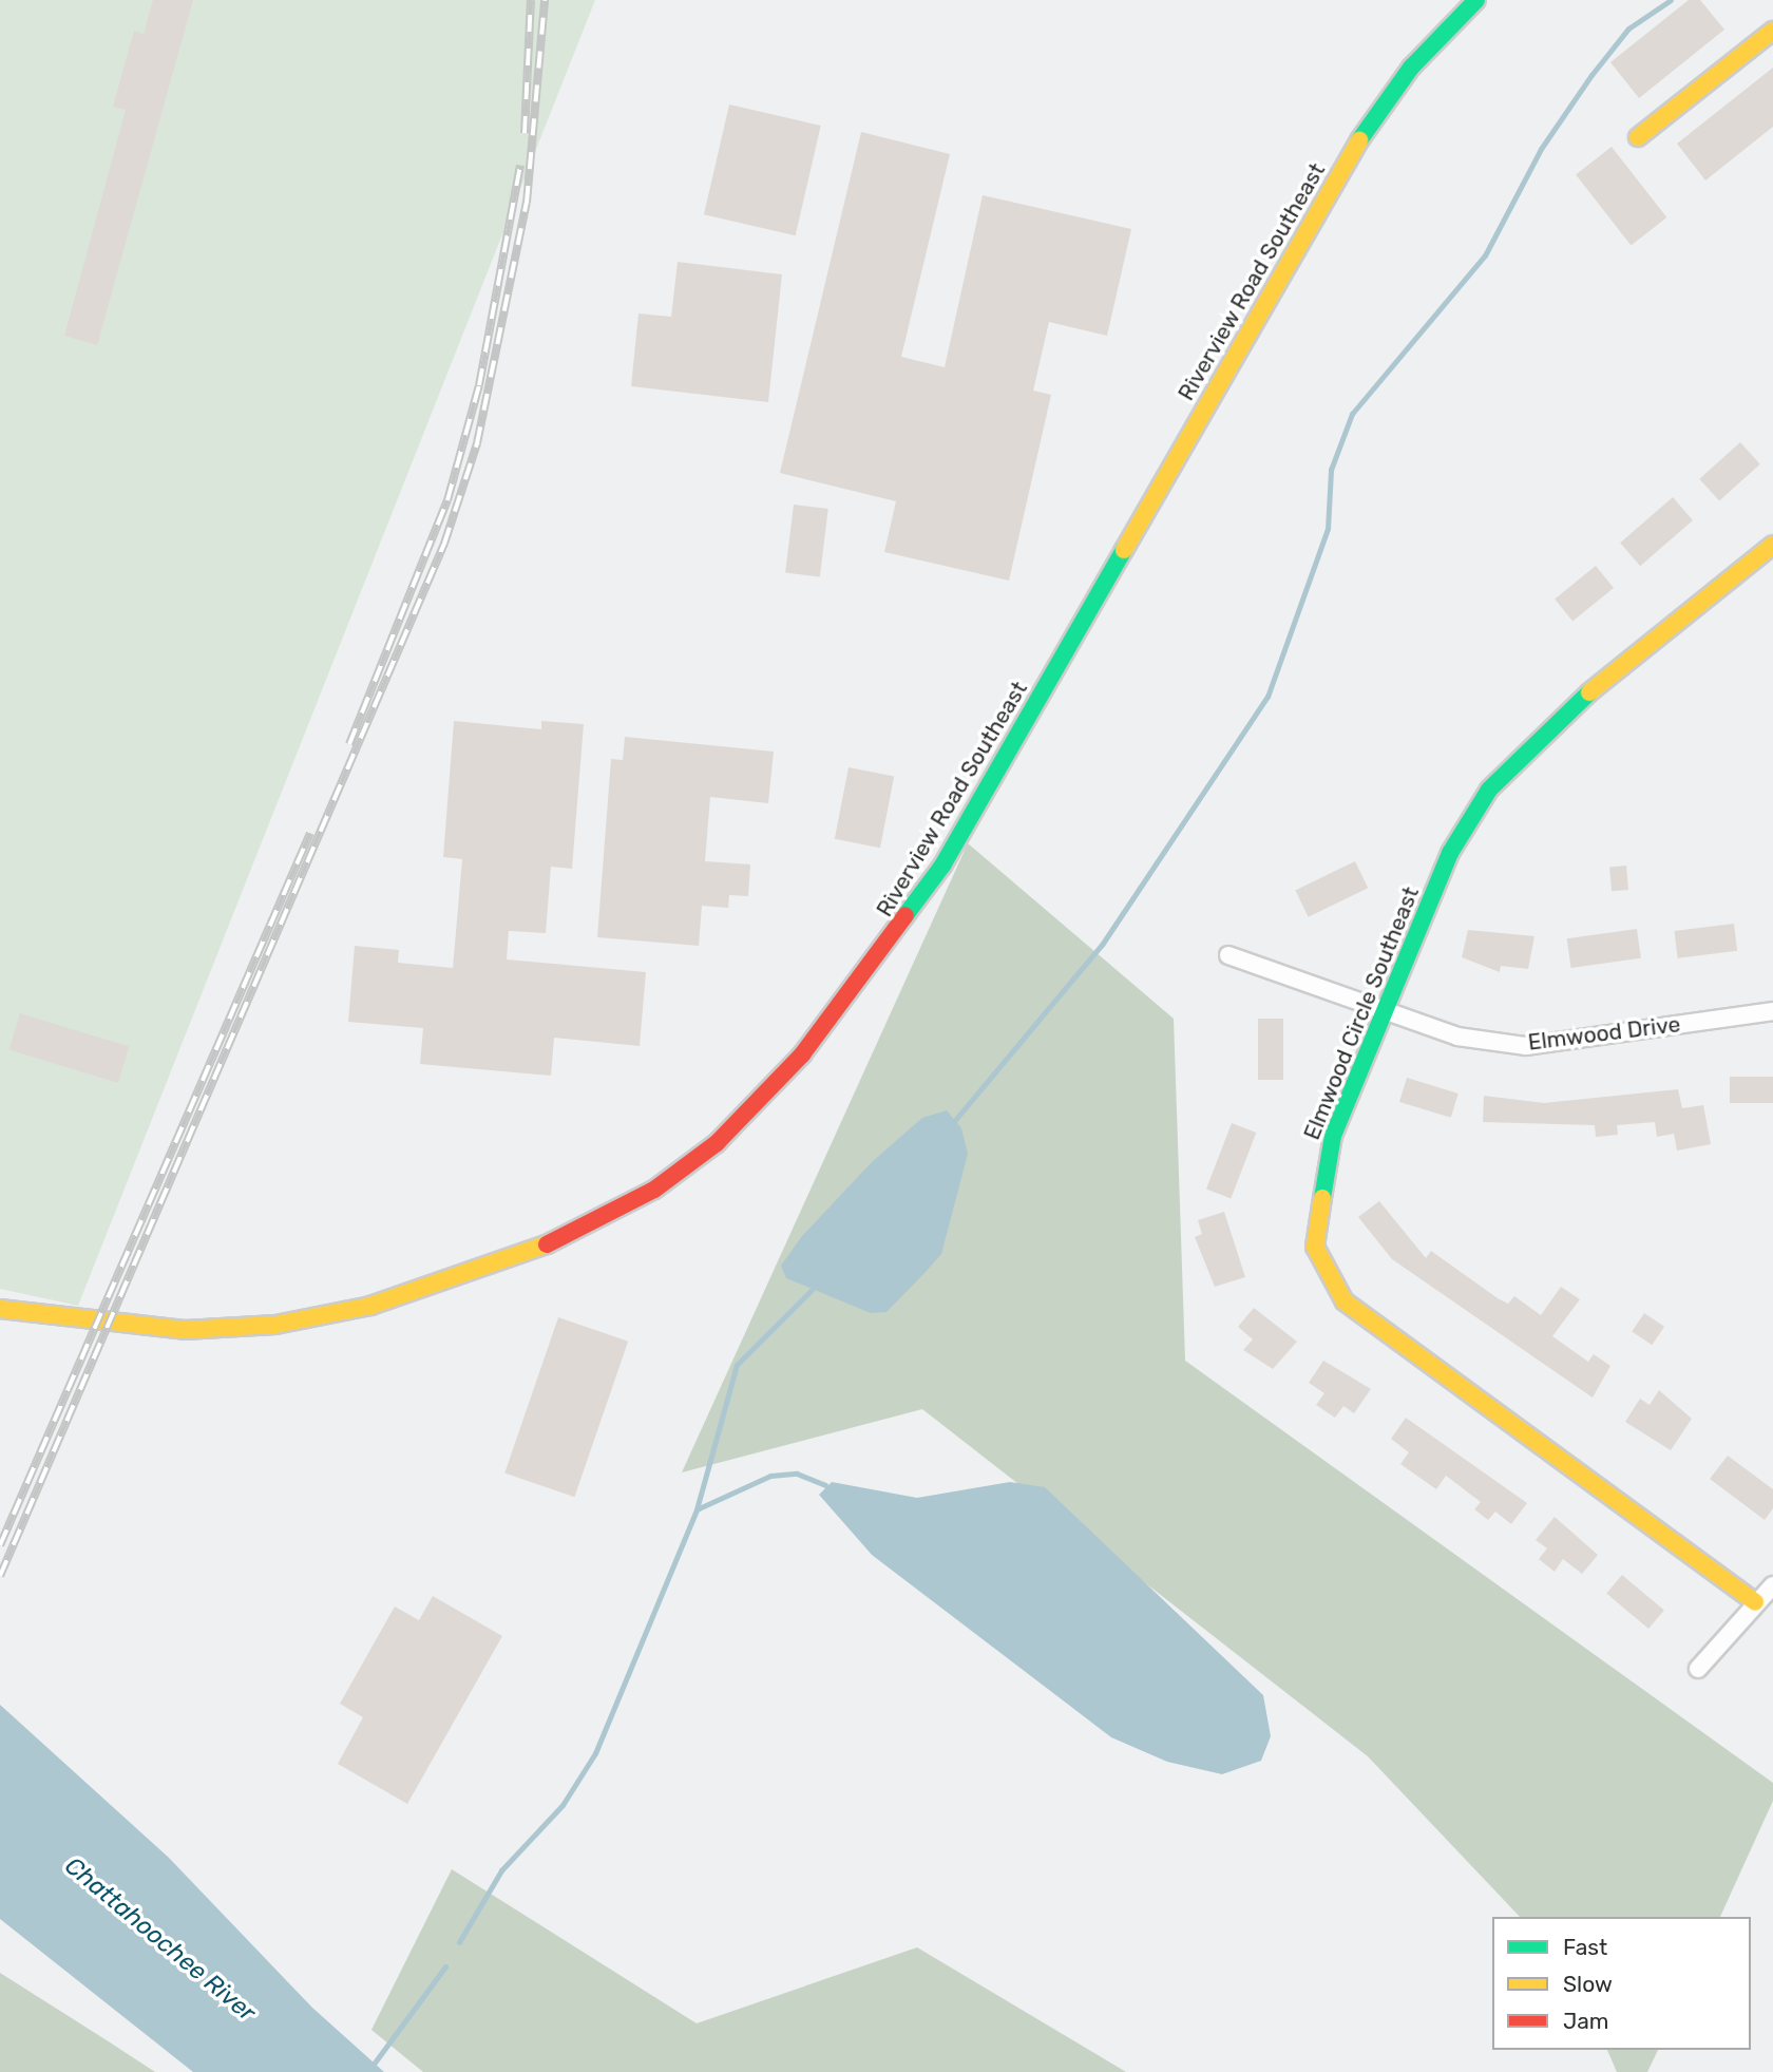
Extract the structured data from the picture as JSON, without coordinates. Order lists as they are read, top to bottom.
{
  "streets": {
    "street": ["Riverview Road Southeast", "Elmwood Circle Southeast", "Elmwood Drive"]
  },
  "crossings": [
    ["Elmwood Circle Southeast", "Elmwood Drive"]
  ],
  "water": ["Chattahoochee River"],
  "legend": ["Fast", "Slow", "Jam"]
}
